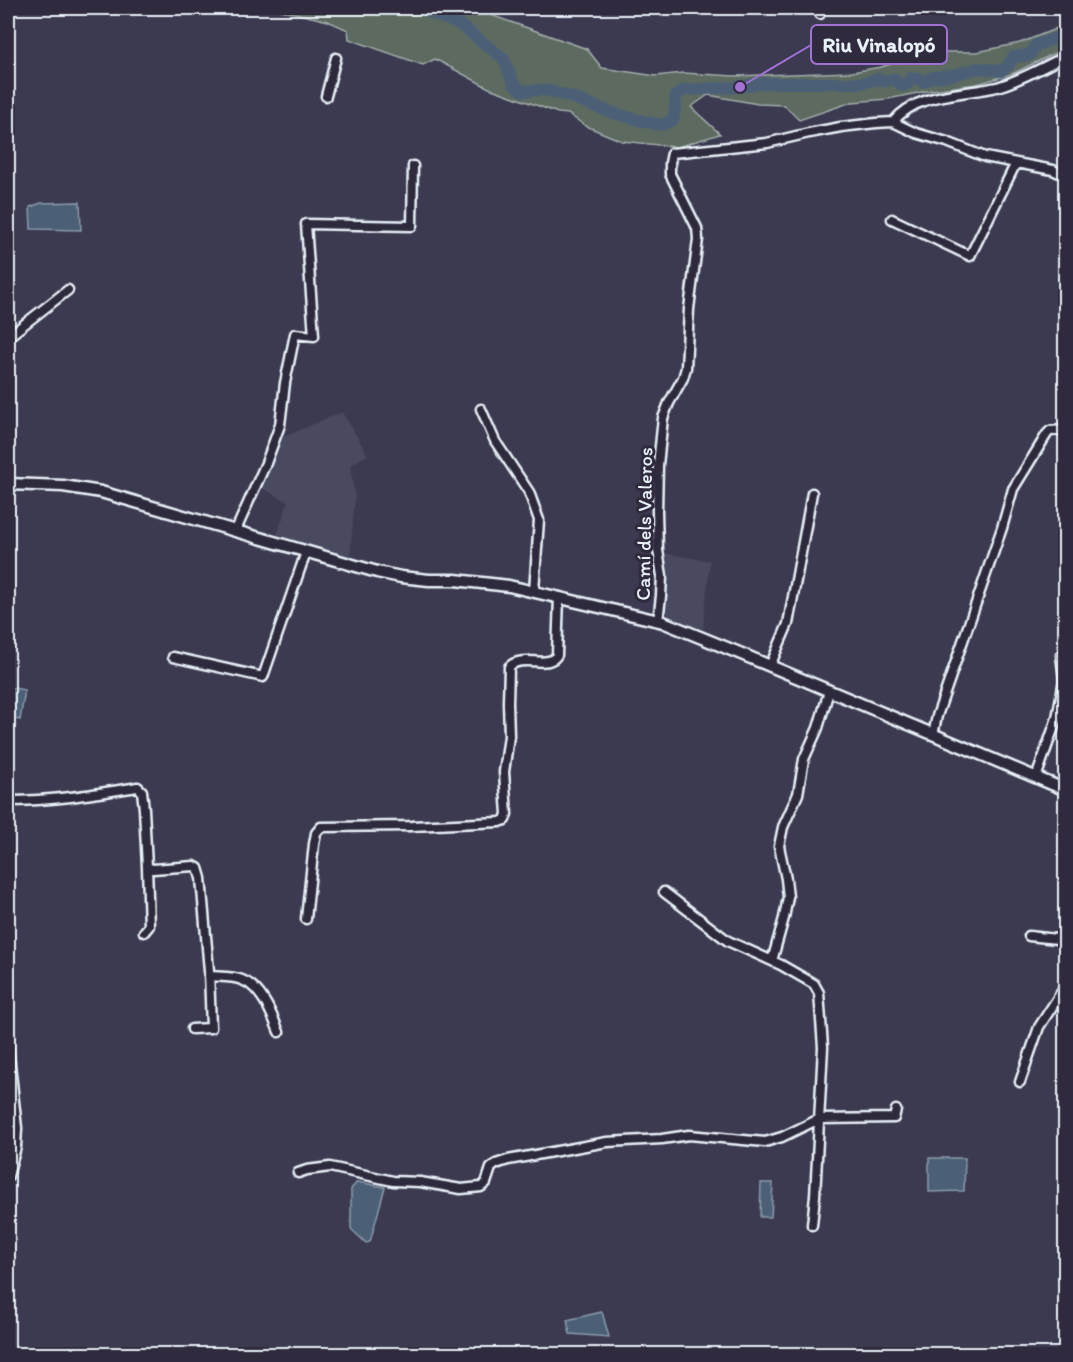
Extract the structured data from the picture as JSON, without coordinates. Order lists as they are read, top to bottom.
{
  "streets": {
    "street": ["Camí dels Valeros"]
  },
  "places": ["Riu Vinalopó"]
}
